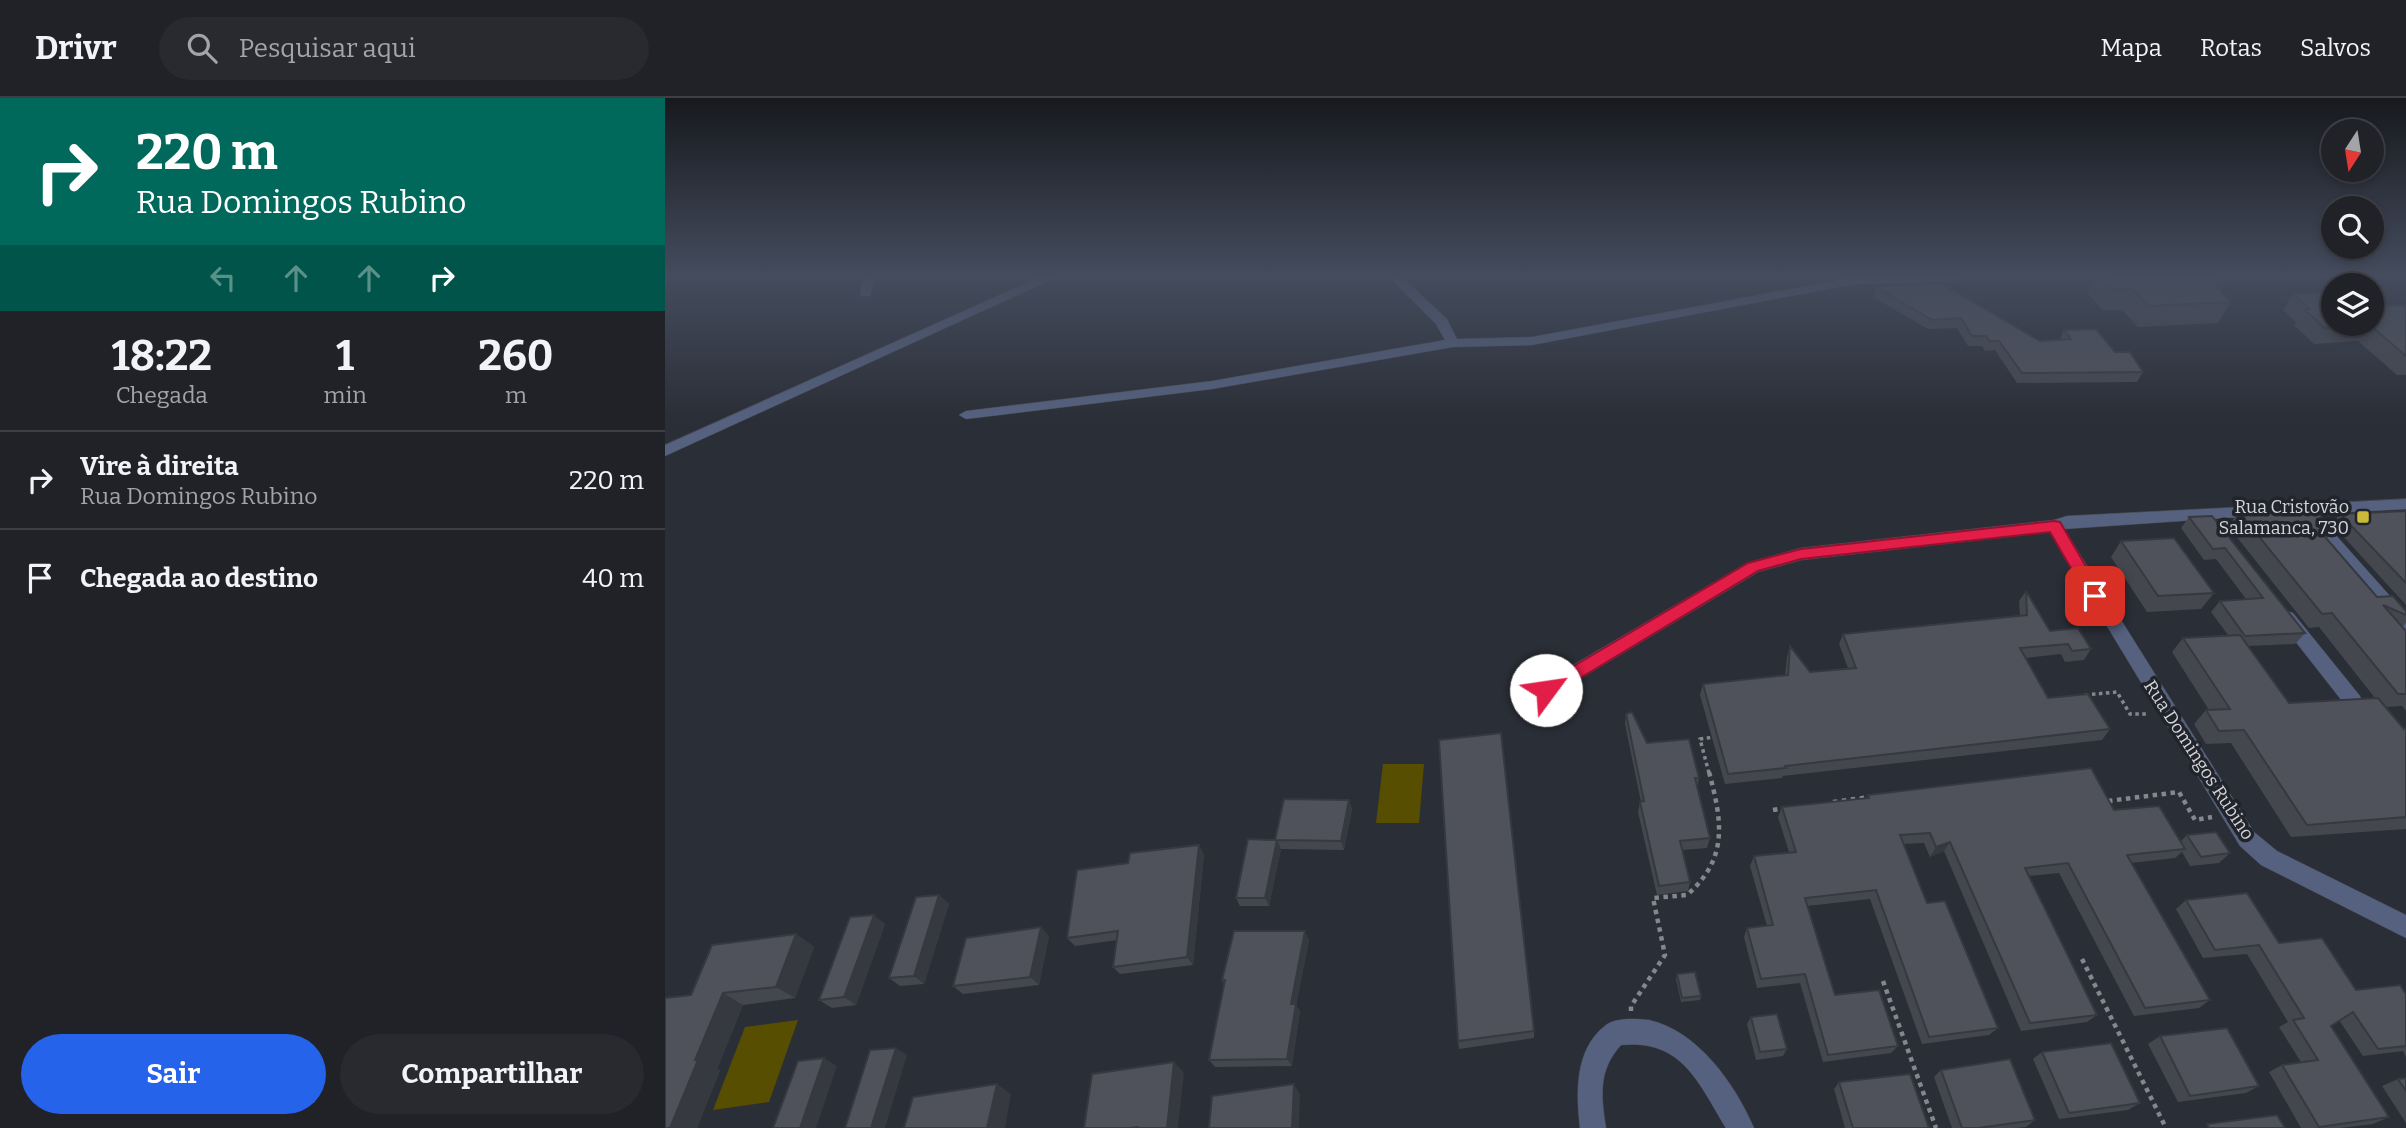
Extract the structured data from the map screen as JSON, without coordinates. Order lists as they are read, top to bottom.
{
  "streets": {
    "street": ["Rua Domingos Rubino"]
  },
  "places": {
    "transit": ["Rua Cristovão Salamanca, 730"]
  },
  "north": "bottom",
  "page": {
    "header": "Drivr",
    "search": "Pesquisar aqui",
    "nav": ["Mapa", "Rotas", "Salvos"],
    "turn": ["220 m", "Rua Domingos Rubino"],
    "eta": [
      "18:22",
      "Chegada",
      "1",
      "min",
      "260",
      "m"
    ],
    "list": [
      {
        "name": "Vire à direita",
        "note": "Rua Domingos Rubino",
        "value": "220 m"
      },
      {
        "name": "Chegada ao destino",
        "value": "40 m"
      }
    ],
    "buttons": ["Sair", "Compartilhar"]
  }
}
